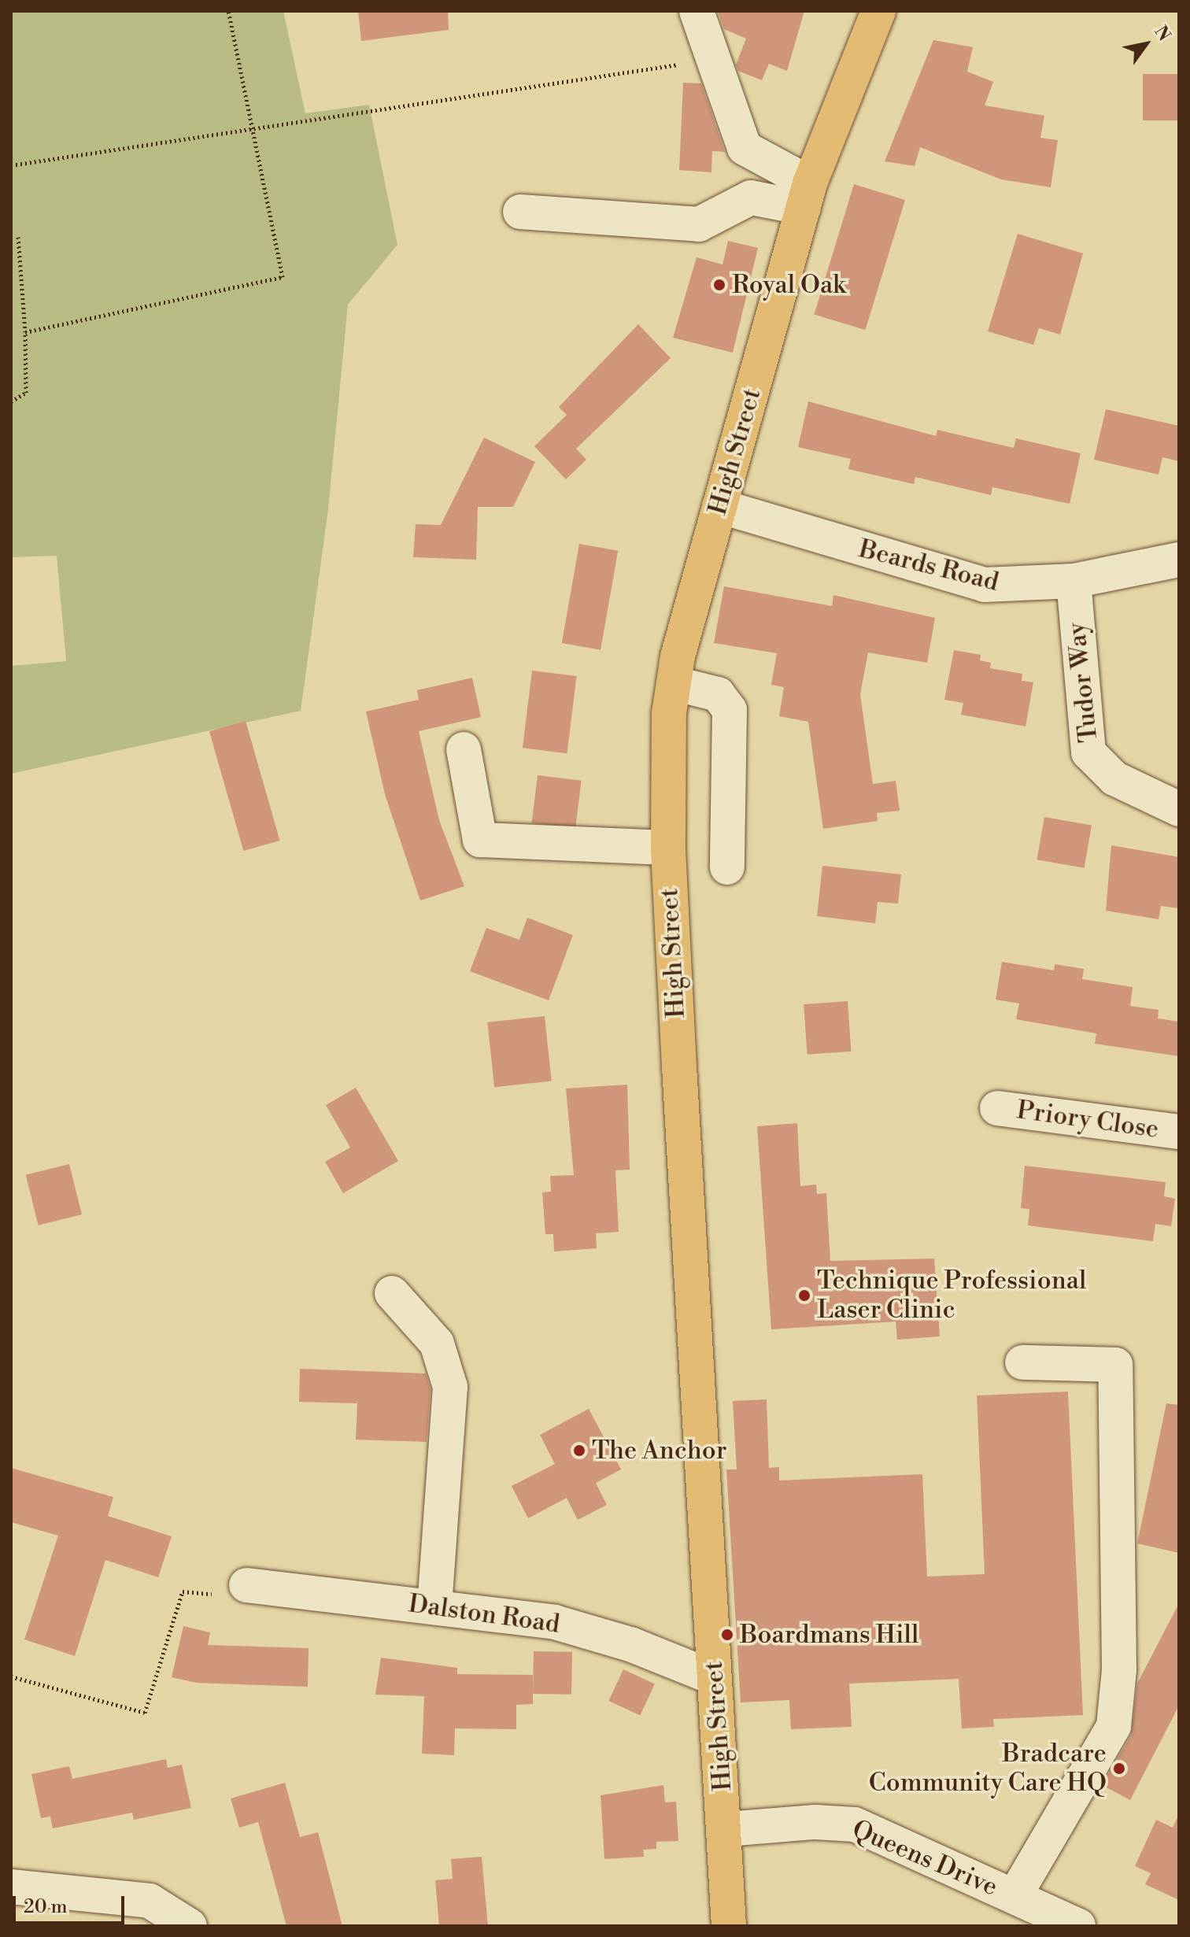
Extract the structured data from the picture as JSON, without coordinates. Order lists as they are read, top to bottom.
{
  "streets": {
    "main road": ["High Street"],
    "street": [
      "Beards Road",
      "Tudor Way",
      "Priory Close",
      "Dalston Road",
      "Queens Drive"
    ]
  },
  "crossings": [
    ["High Street", "Beards Road"],
    ["High Street", "Dalston Road"],
    ["High Street", "Queens Drive"],
    ["Beards Road", "Tudor Way"]
  ],
  "places": [
    "Royal Oak",
    "Technique Professional Laser Clinic",
    "The Anchor",
    "Boardmans Hill",
    "Bradcare Community Care HQ"
  ],
  "scale_bar": "20 m",
  "north": "top right"
}
